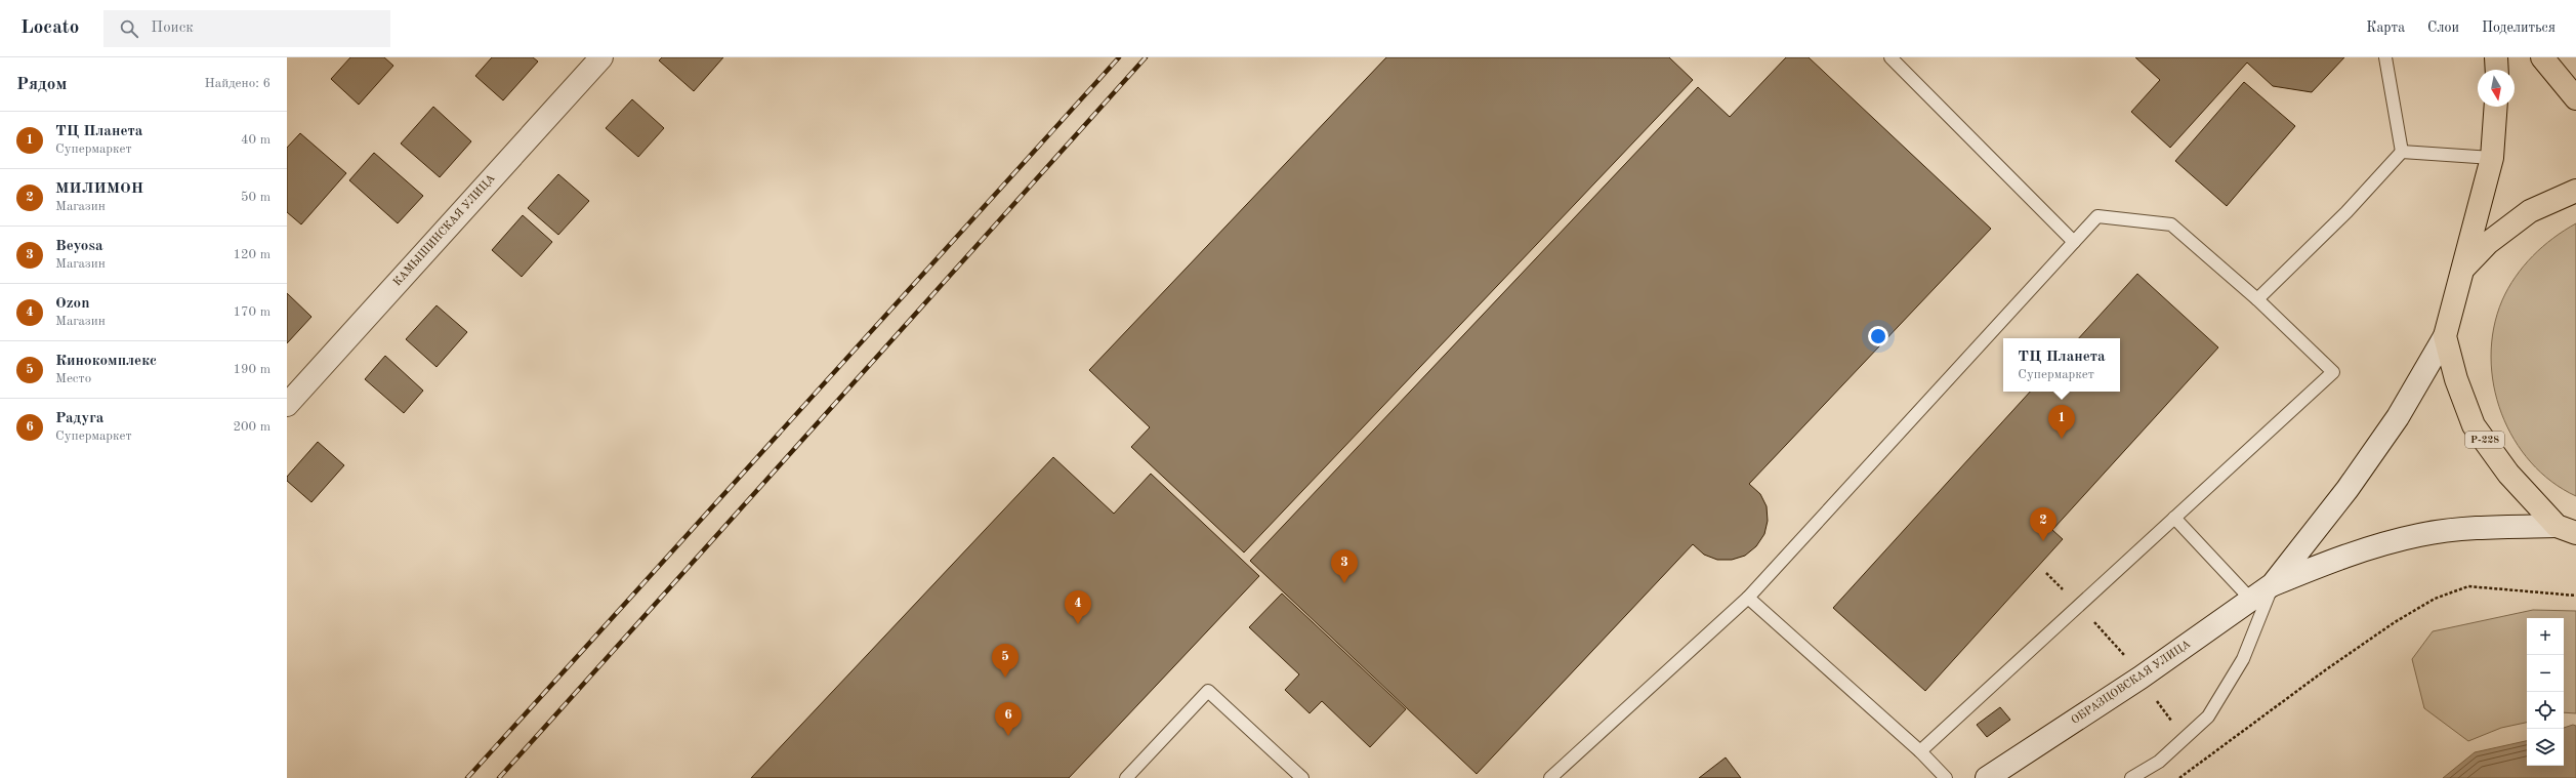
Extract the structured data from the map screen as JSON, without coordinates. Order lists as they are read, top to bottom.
{
  "streets": {
    "main road": ["КАМЫШИНСКАЯ УЛИЦА", "Р-228", "ОБРАЗЦОВСКАЯ УЛИЦА"]
  },
  "north": "bottom",
  "page": {
    "header": "Locato",
    "search": "Поиск",
    "nav": ["Карта", "Слои", "Поделиться"],
    "heading": ["Рядом", "Найдено: 6"],
    "list": [
      {
        "mark": "1",
        "name": "ТЦ Планета",
        "note": "Супермаркет",
        "value": "40 m"
      },
      {
        "mark": "2",
        "name": "МИЛИМОН",
        "note": "Магазин",
        "value": "50 m"
      },
      {
        "mark": "3",
        "name": "Beyosa",
        "note": "Магазин",
        "value": "120 m"
      },
      {
        "mark": "4",
        "name": "Ozon",
        "note": "Магазин",
        "value": "170 m"
      },
      {
        "mark": "5",
        "name": "Кинокомплекс",
        "note": "Место",
        "value": "190 m"
      },
      {
        "mark": "6",
        "name": "Радуга",
        "note": "Супермаркет",
        "value": "200 m"
      }
    ],
    "popup": ["ТЦ Планета", "Супермаркет"],
    "pins": [
      "1",
      "2",
      "3",
      "4",
      "5",
      "6"
    ],
    "map_buttons": ["+", "−"]
  }
}
